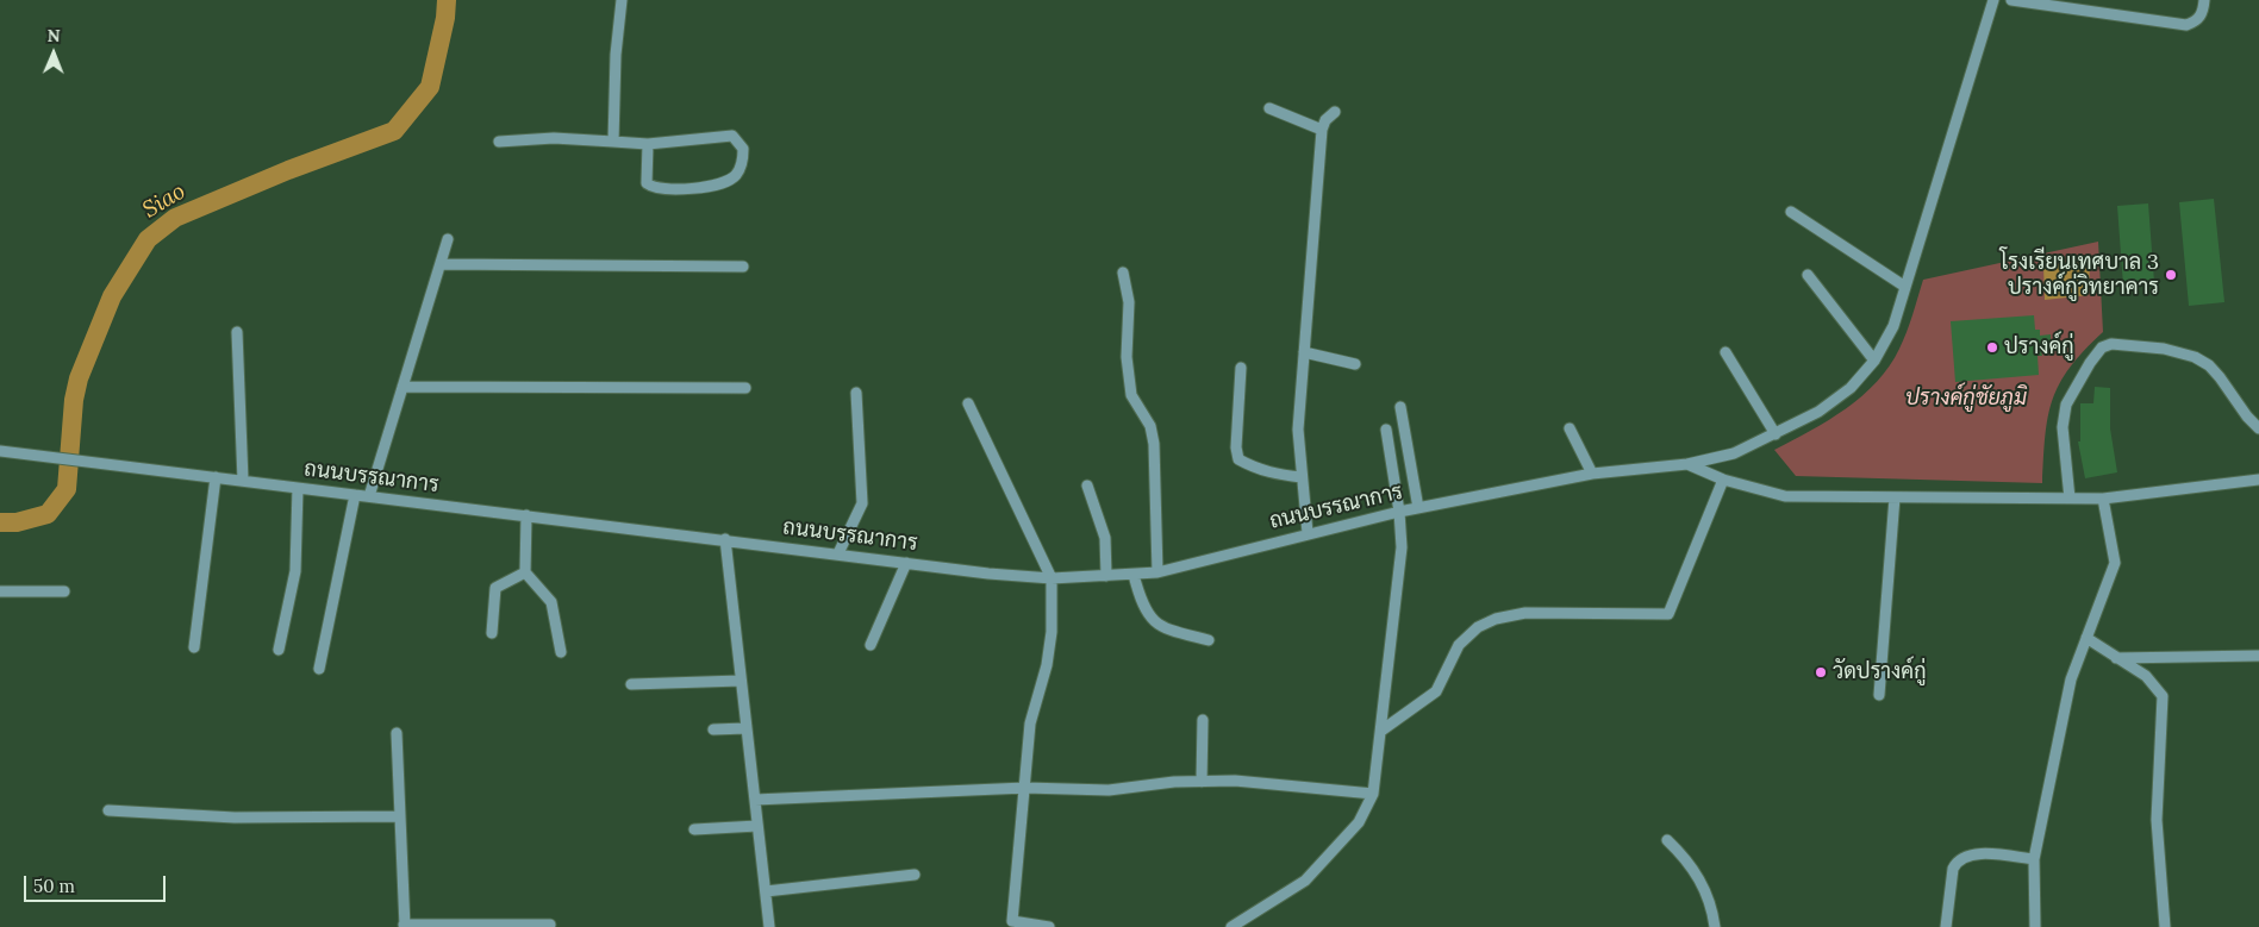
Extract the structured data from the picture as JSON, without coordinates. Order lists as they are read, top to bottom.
{
  "streets": {
    "street": ["ถนนบรรณาการ"]
  },
  "water": ["Siao"],
  "parks": ["ปรางค์กู่ชัยภูมิ"],
  "places": ["โรงเรียนเทศบาล 3 ปรางค์กู่วิทยาคาร", "ปรางค์กู่", "วัดปรางค์กู่"],
  "scale_bar": "50 m",
  "north": "top"
}
